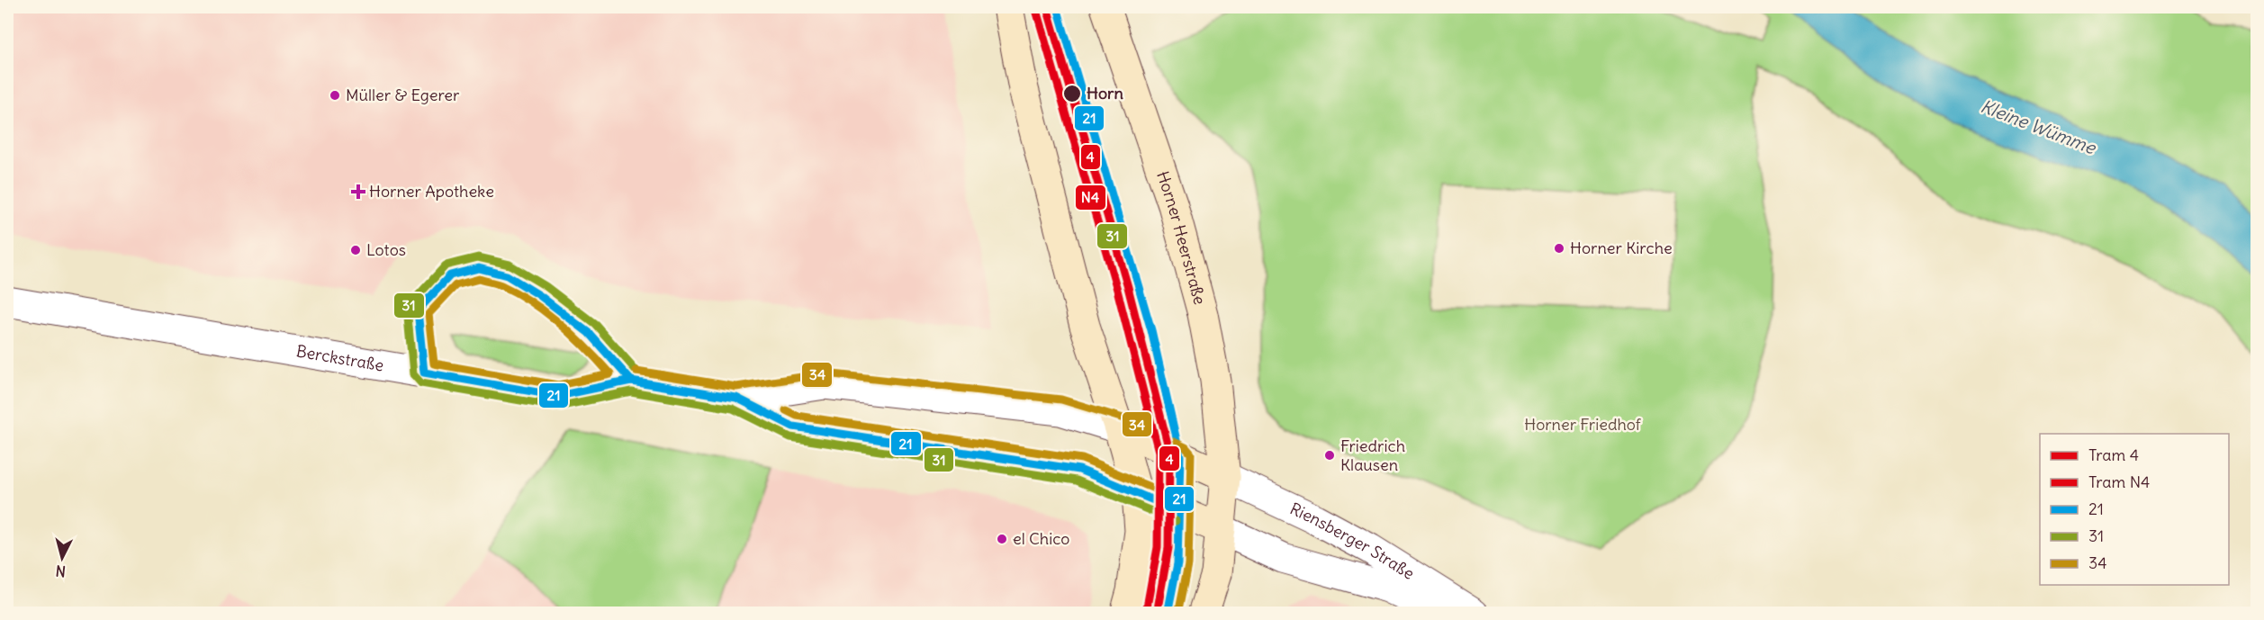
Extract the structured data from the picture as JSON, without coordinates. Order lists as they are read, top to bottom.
{
  "streets": {
    "main road": ["Horner Heerstraße"],
    "street": ["Berckstraße", "Riensberger Straße"]
  },
  "crossings": [
    ["Horner Heerstraße", "Riensberger Straße"]
  ],
  "water": ["Kleine Wümme"],
  "parks": ["Horner Friedhof"],
  "places": {
    "other": [
      "Horn",
      "Müller & Egerer",
      "Horner Kirche",
      "Lotos",
      "Friedrich Klausen",
      "el Chico"
    ],
    "health": ["Horner Apotheke"]
  },
  "lines": [
    "tram line 4",
    "transit line 21",
    "tram line N4",
    "transit line 31",
    "transit line 34"
  ],
  "legend": [
    "Tram 4",
    "Tram N4",
    "21",
    "31",
    "34"
  ],
  "north": "bottom"
}
